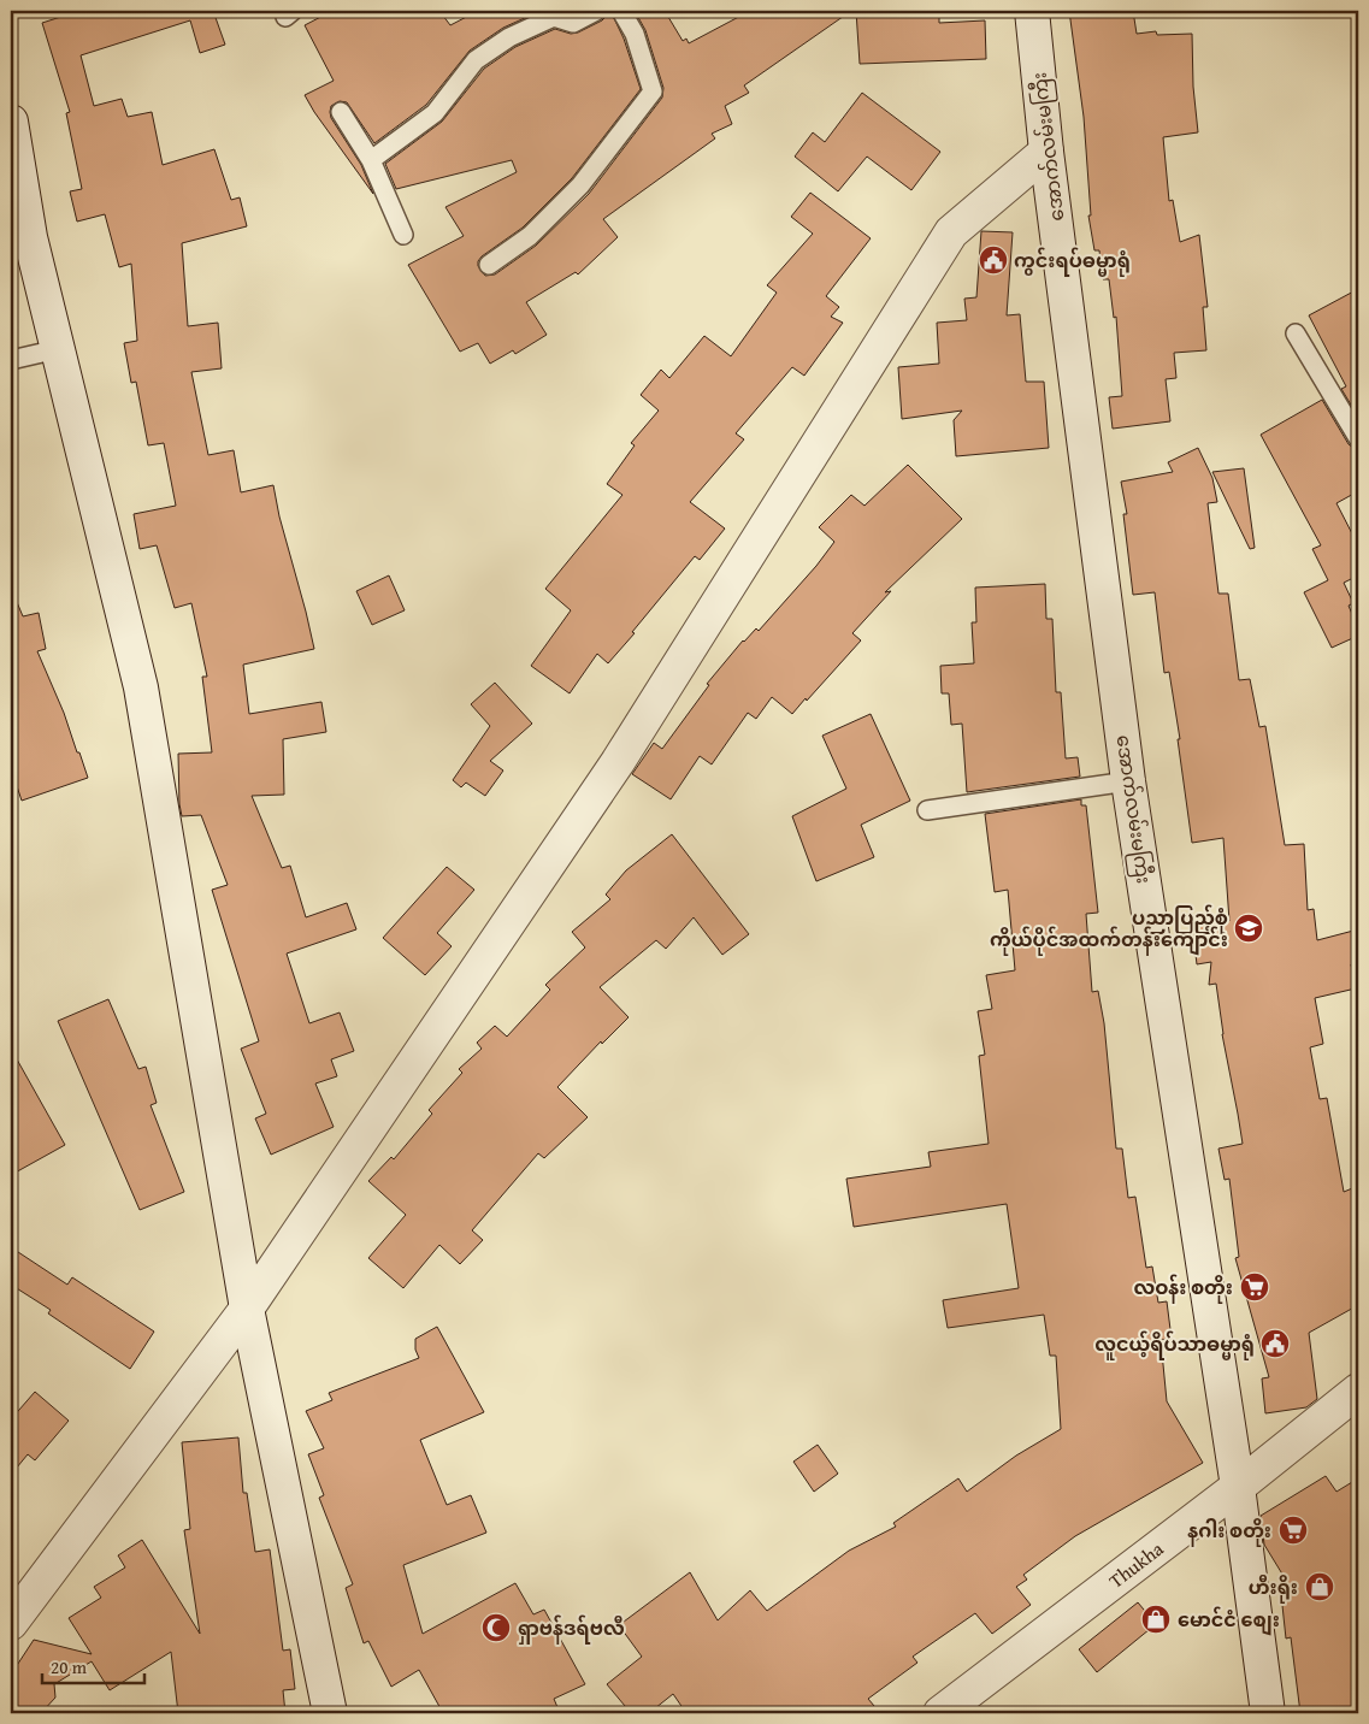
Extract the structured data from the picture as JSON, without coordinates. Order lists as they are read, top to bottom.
{
  "streets": {
    "main road": ["အောက်လမ်းမကြီး", "Thukha"]
  },
  "crossings": [
    ["အောက်လမ်းမကြီး", "Thukha"]
  ],
  "places": {
    "public building": ["ကွင်းရပ်ဓမ္မာရုံ", "လူငယ့်ရိပ်သာဓမ္မာရုံ"],
    "school or university": ["ပညာပြည့်စုံ ကိုယ်ပိုင်အထက်တန်းကျောင်း"],
    "supermarket": ["လဝန်း စတိုး", "နဂါး စတိုး"],
    "shop": ["ဟီးရိုး", "မောင်ငံ စျေး"],
    "mosque": ["ရှာဗန်ဒရ်ဗလီ"]
  },
  "scale_bar": "20 m"
}
